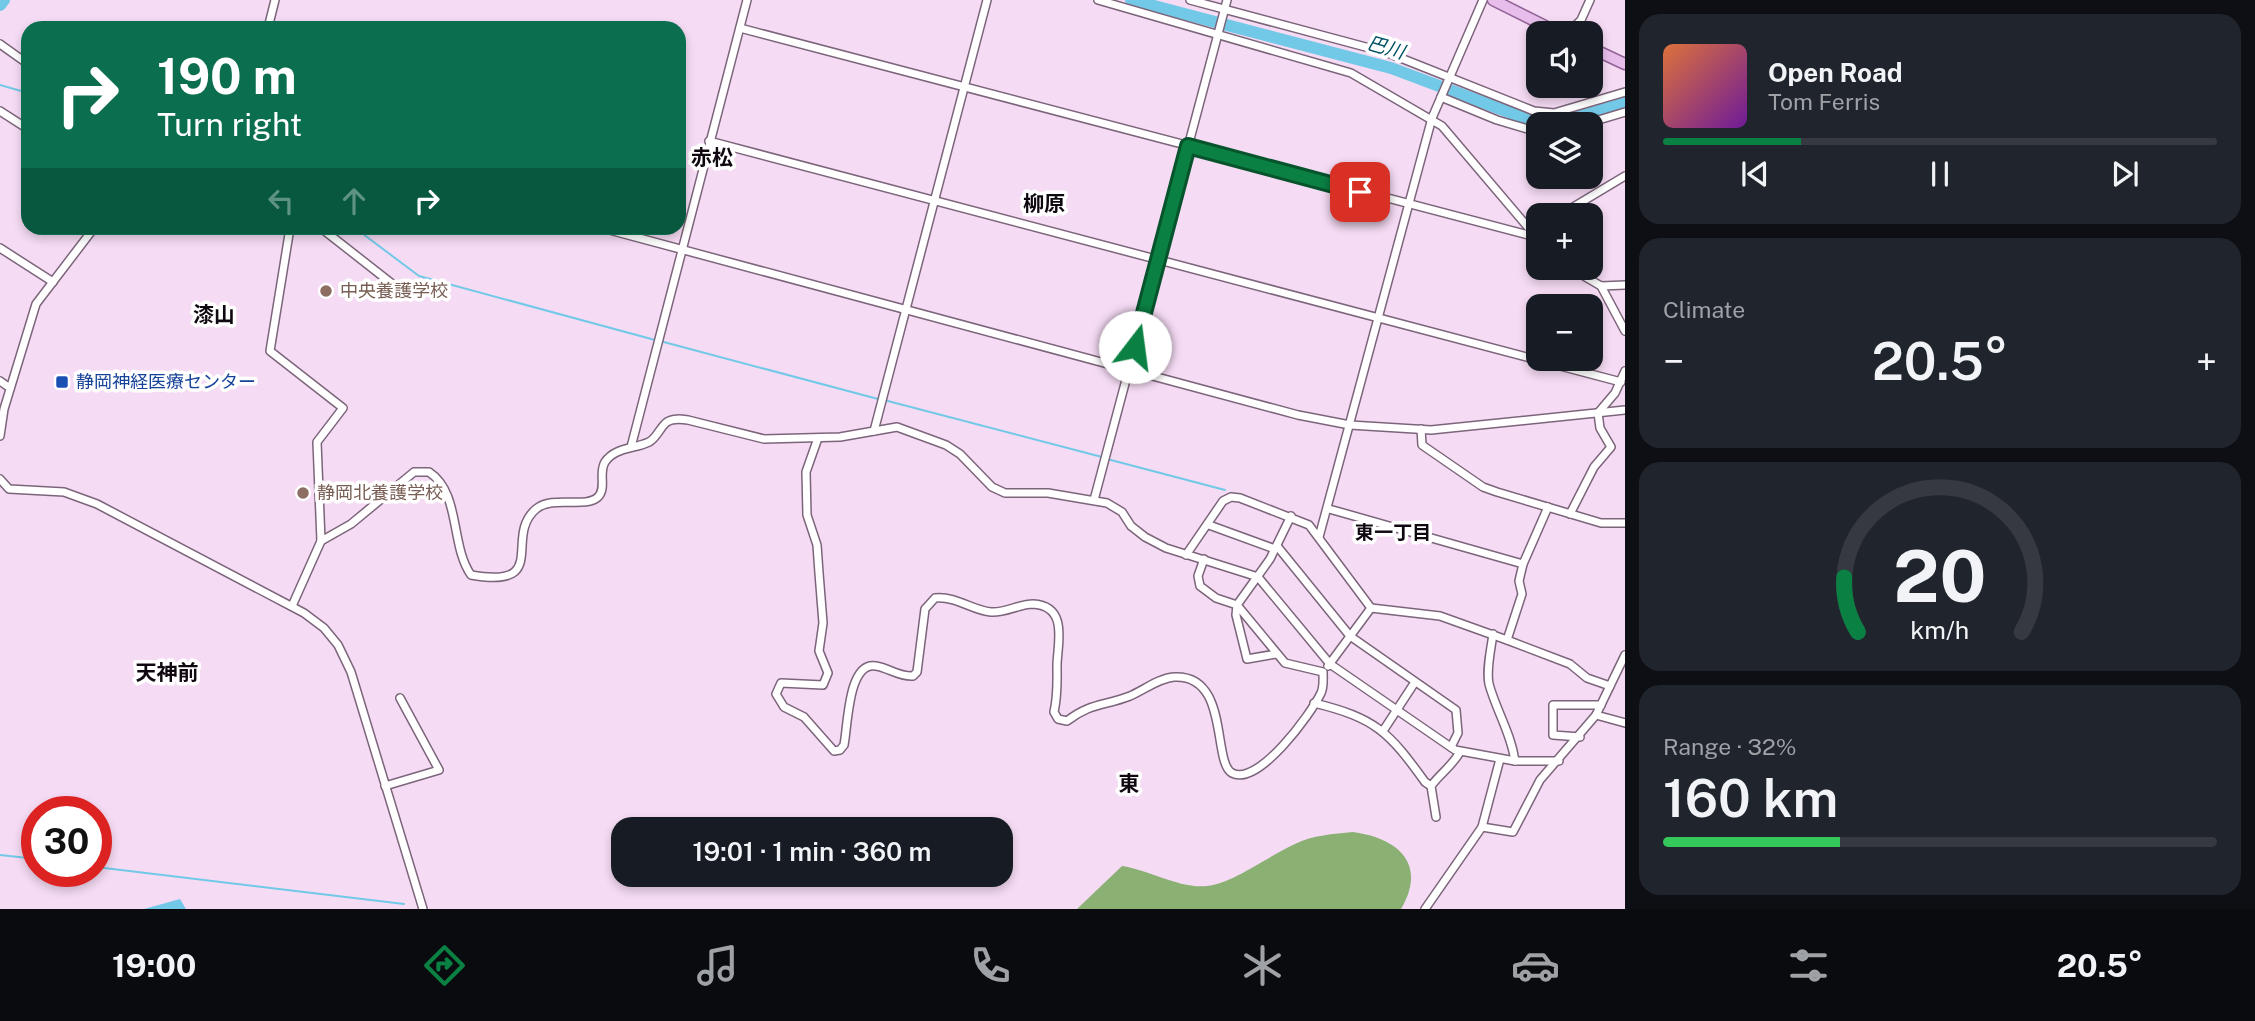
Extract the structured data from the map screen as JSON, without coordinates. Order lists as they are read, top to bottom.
{
  "districts": [
    "赤松",
    "柳原",
    "漆山",
    "東一丁目",
    "天神前",
    "東"
  ],
  "water": ["巴川"],
  "places": {
    "other": ["中央養護学校", "静岡北養護学校"],
    "transit": ["静岡神経医療センター"]
  },
  "page": {
    "map_buttons": ["+", "−"],
    "turn": ["190 m", "Turn right"],
    "song": ["Open Road", "Tom Ferris"],
    "tile": [
      "Climate",
      ["Range · 32%", "160 km"]
    ],
    "heat": ["−", "20.5°", "+"],
    "limit": "30",
    "trip": "19:01 · 1 min · 360 m",
    "tabs": ["19:00", "20.5°"],
    "gauge": ["20", "km/h"]
  }
}
